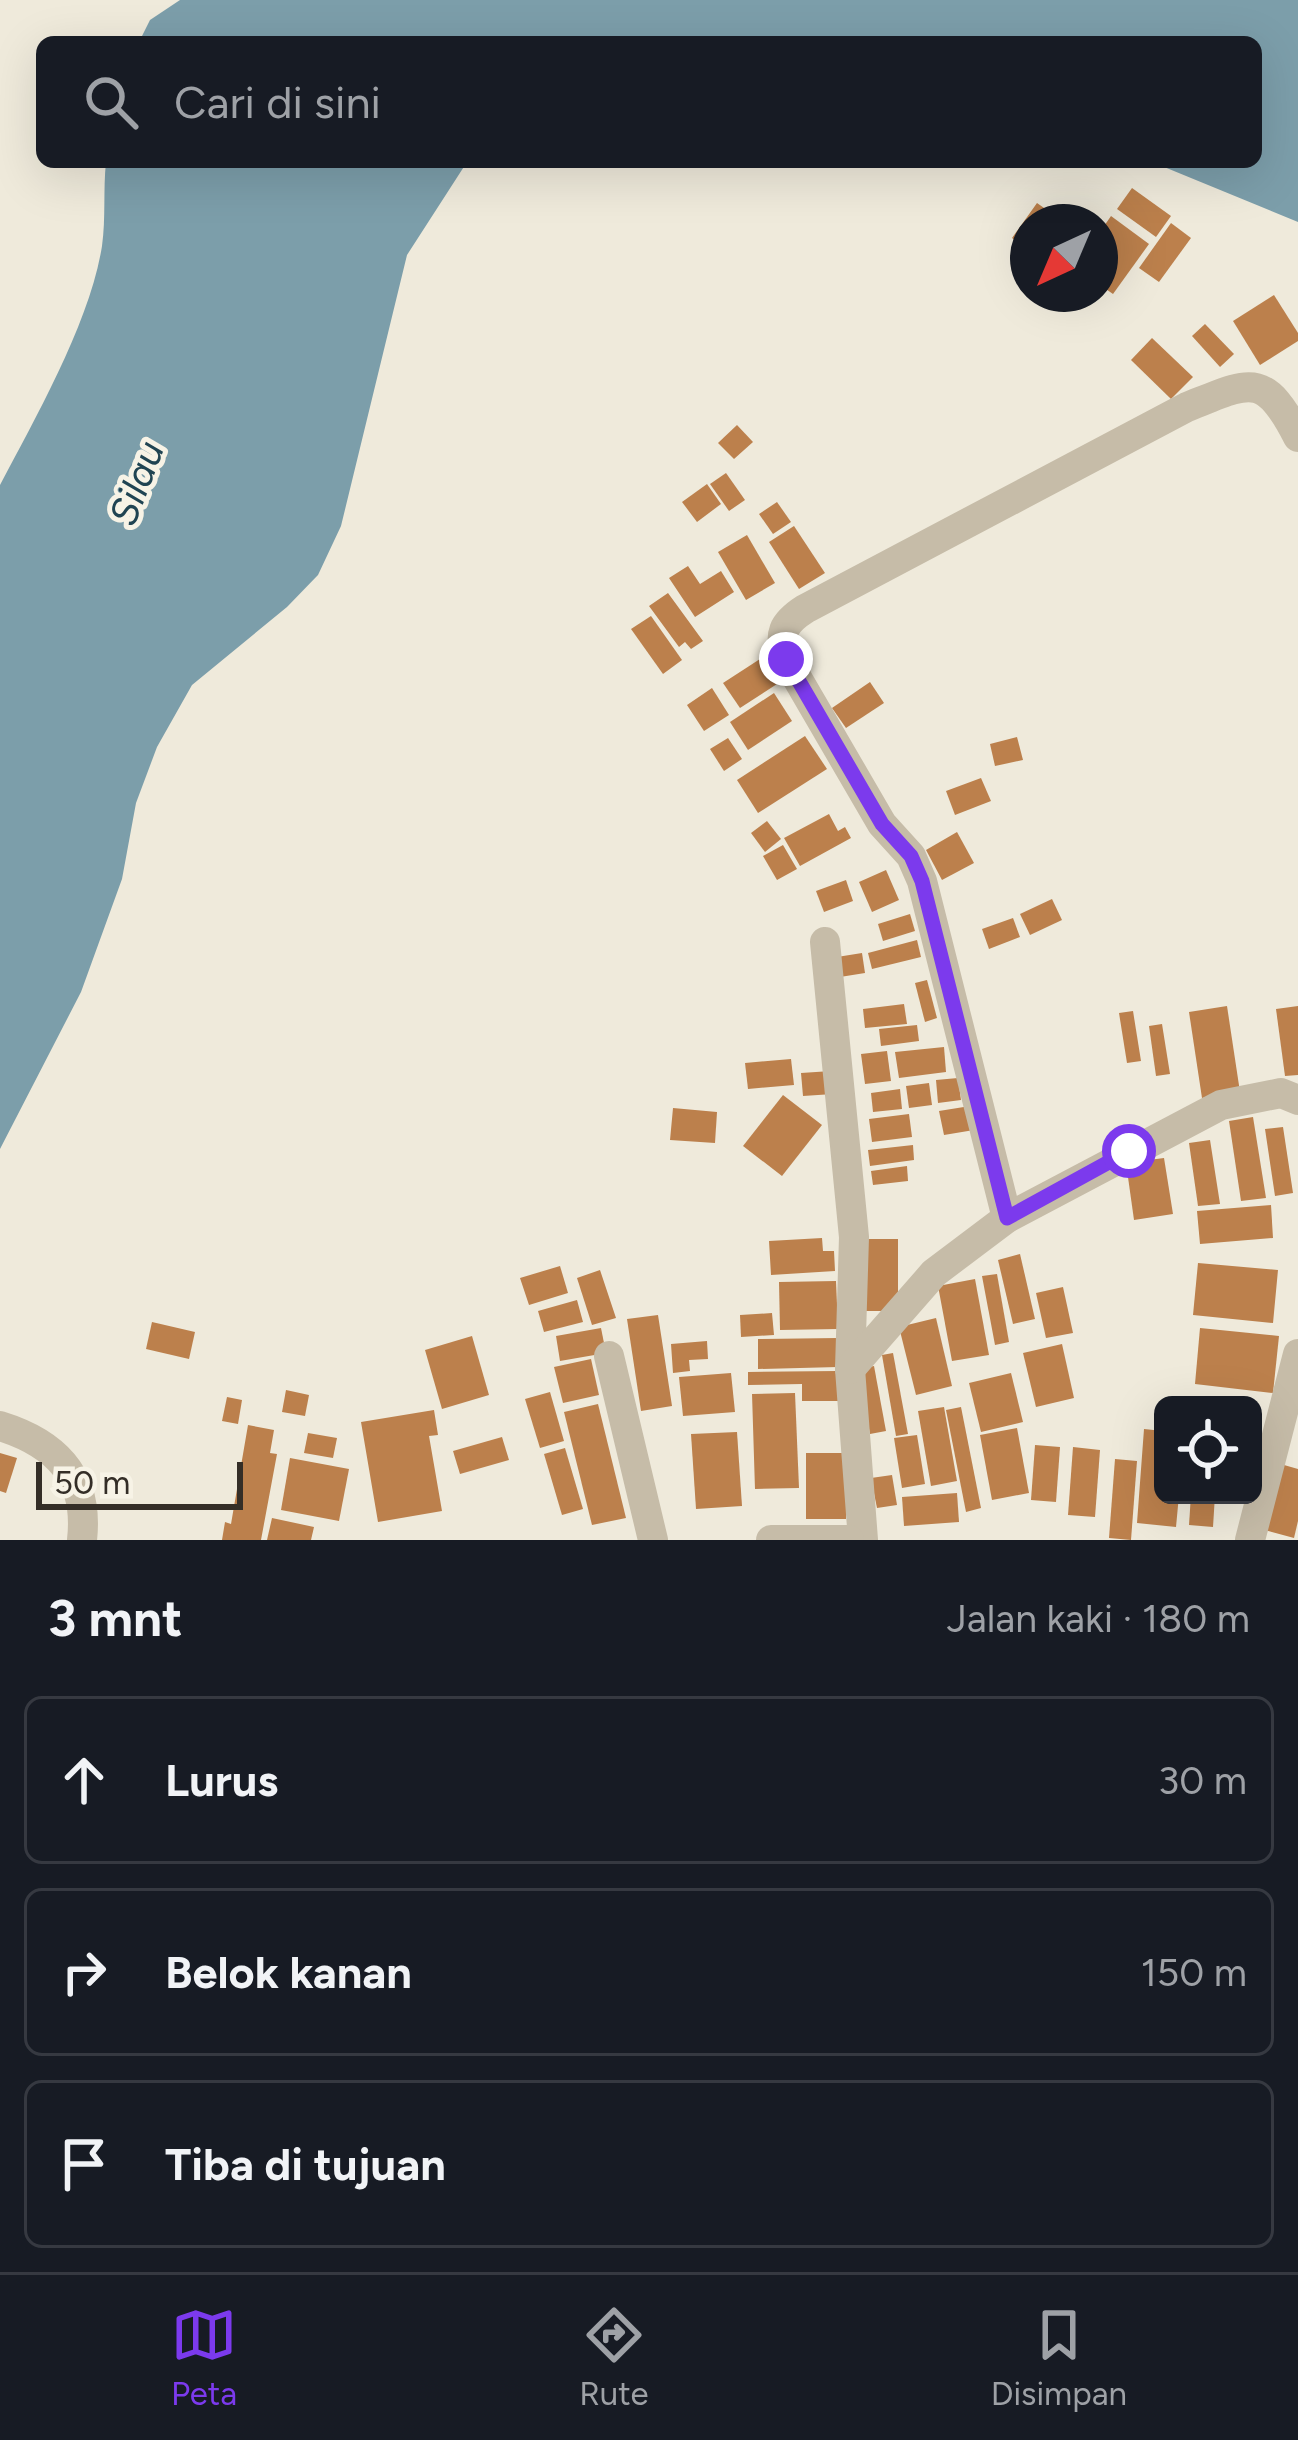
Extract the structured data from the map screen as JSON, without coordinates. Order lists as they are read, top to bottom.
{
  "water": ["Silau"],
  "scale_bar": "50 m",
  "north": "bottom left",
  "page": {
    "search": "Cari di sini",
    "scale": "50 m",
    "heading": ["3 mnt", "Jalan kaki · 180 m"],
    "list": [
      ["Lurus", "30 m"],
      ["Belok kanan", "150 m"],
      "Tiba di tujuan"
    ],
    "nav": ["Peta", "Rute", "Disimpan"]
  }
}
